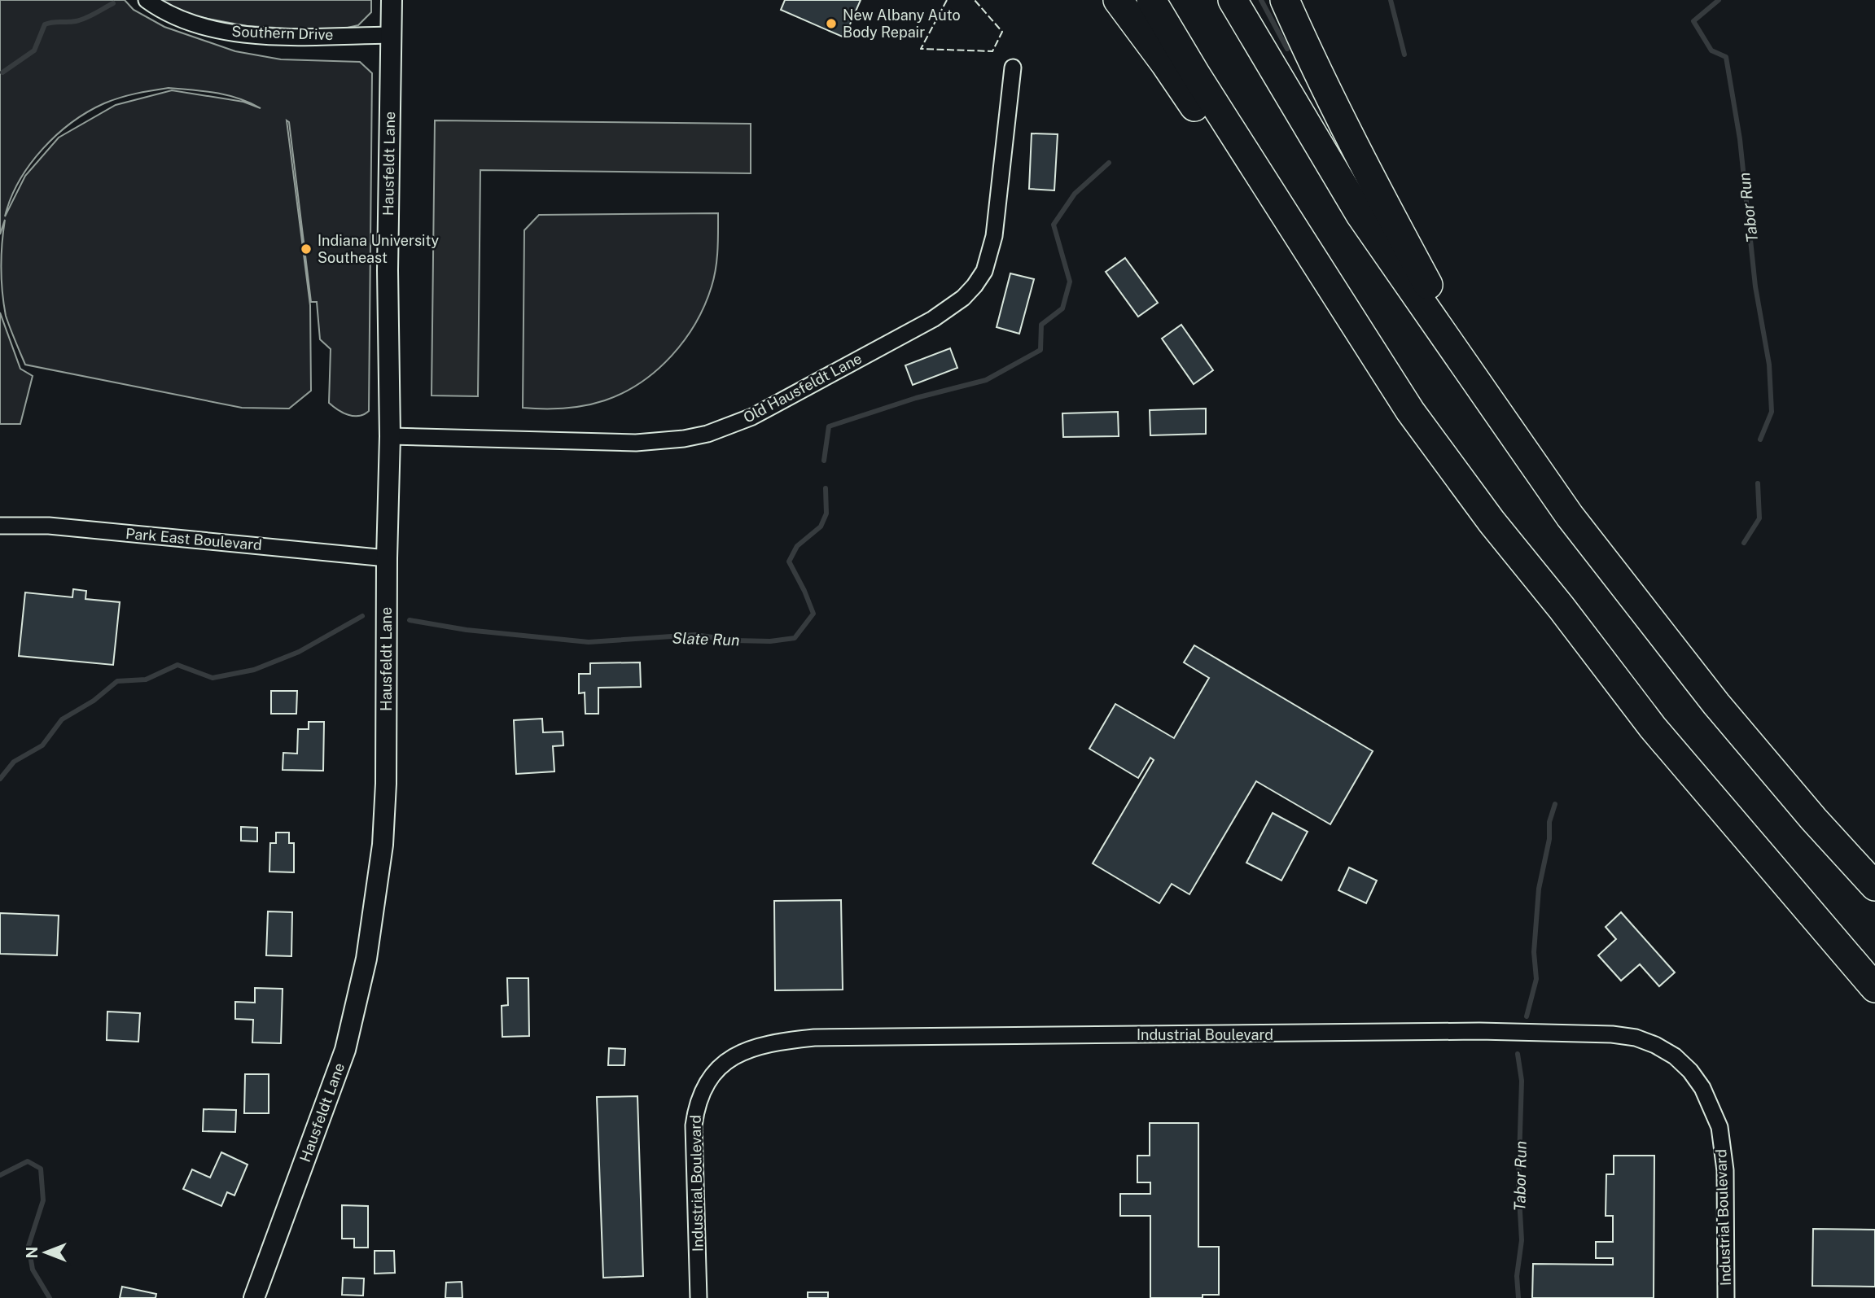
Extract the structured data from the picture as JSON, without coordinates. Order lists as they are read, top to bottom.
{
  "streets": {
    "street": [
      "Southern Drive",
      "Hausfeldt Lane",
      "Old Hausfeldt Lane",
      "Park East Boulevard",
      "Industrial Boulevard"
    ]
  },
  "crossings": [
    ["Southern Drive", "Hausfeldt Lane"],
    ["Hausfeldt Lane", "Old Hausfeldt Lane"],
    ["Hausfeldt Lane", "Park East Boulevard"]
  ],
  "water": ["Tabor Run", "Slate Run"],
  "places": ["New Albany Auto Body Repair", "Indiana University Southeast"],
  "north": "left"
}
